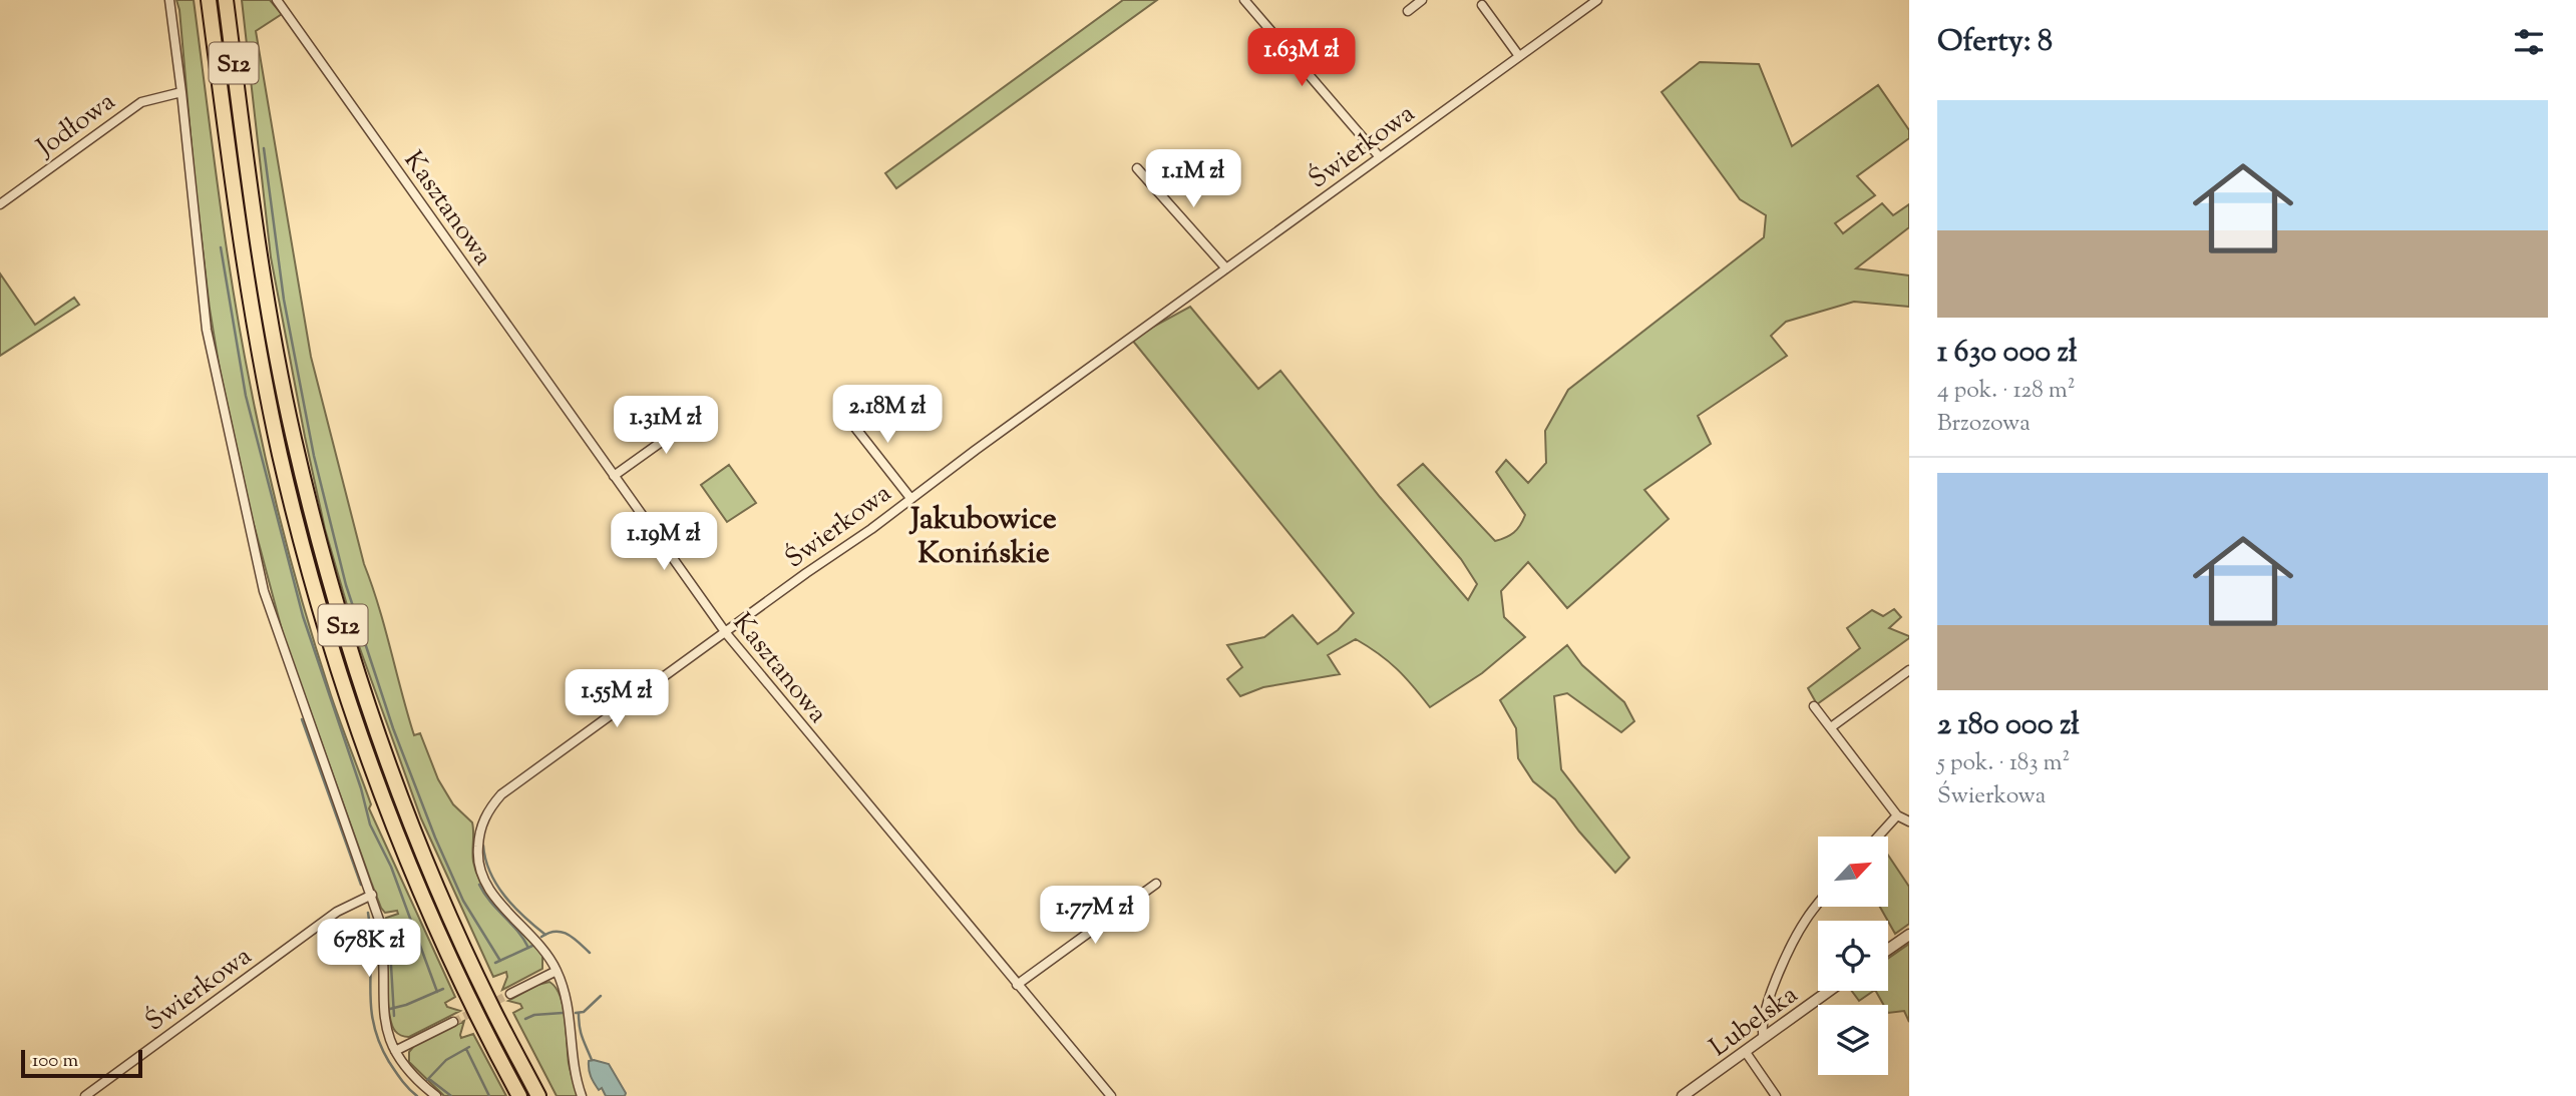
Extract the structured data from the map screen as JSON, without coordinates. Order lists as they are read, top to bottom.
{
  "streets": {
    "highway": ["S12"],
    "street": [
      "Jodłowa",
      "Świerkowa",
      "Kasztanowa",
      "Lubelska"
    ]
  },
  "crossings": [
    ["Świerkowa", "Kasztanowa"]
  ],
  "districts": ["Jakubowice Konińskie"],
  "scale_bar": "100 m",
  "north": "top right",
  "page": {
    "heading": "Oferty: 8",
    "price": [
      "1.63M zł",
      "1.1M zł",
      "2.18M zł",
      "1.31M zł",
      "1.19M zł",
      "1.55M zł",
      "1.77M zł",
      "678K zł"
    ],
    "list": [
      {
        "name": "1 630 000 zł",
        "note": "4 pok. · 128 m² · Brzozowa"
      },
      {
        "name": "2 180 000 zł",
        "note": "5 pok. · 183 m² · Świerkowa"
      }
    ],
    "scale": "100 m"
  }
}
